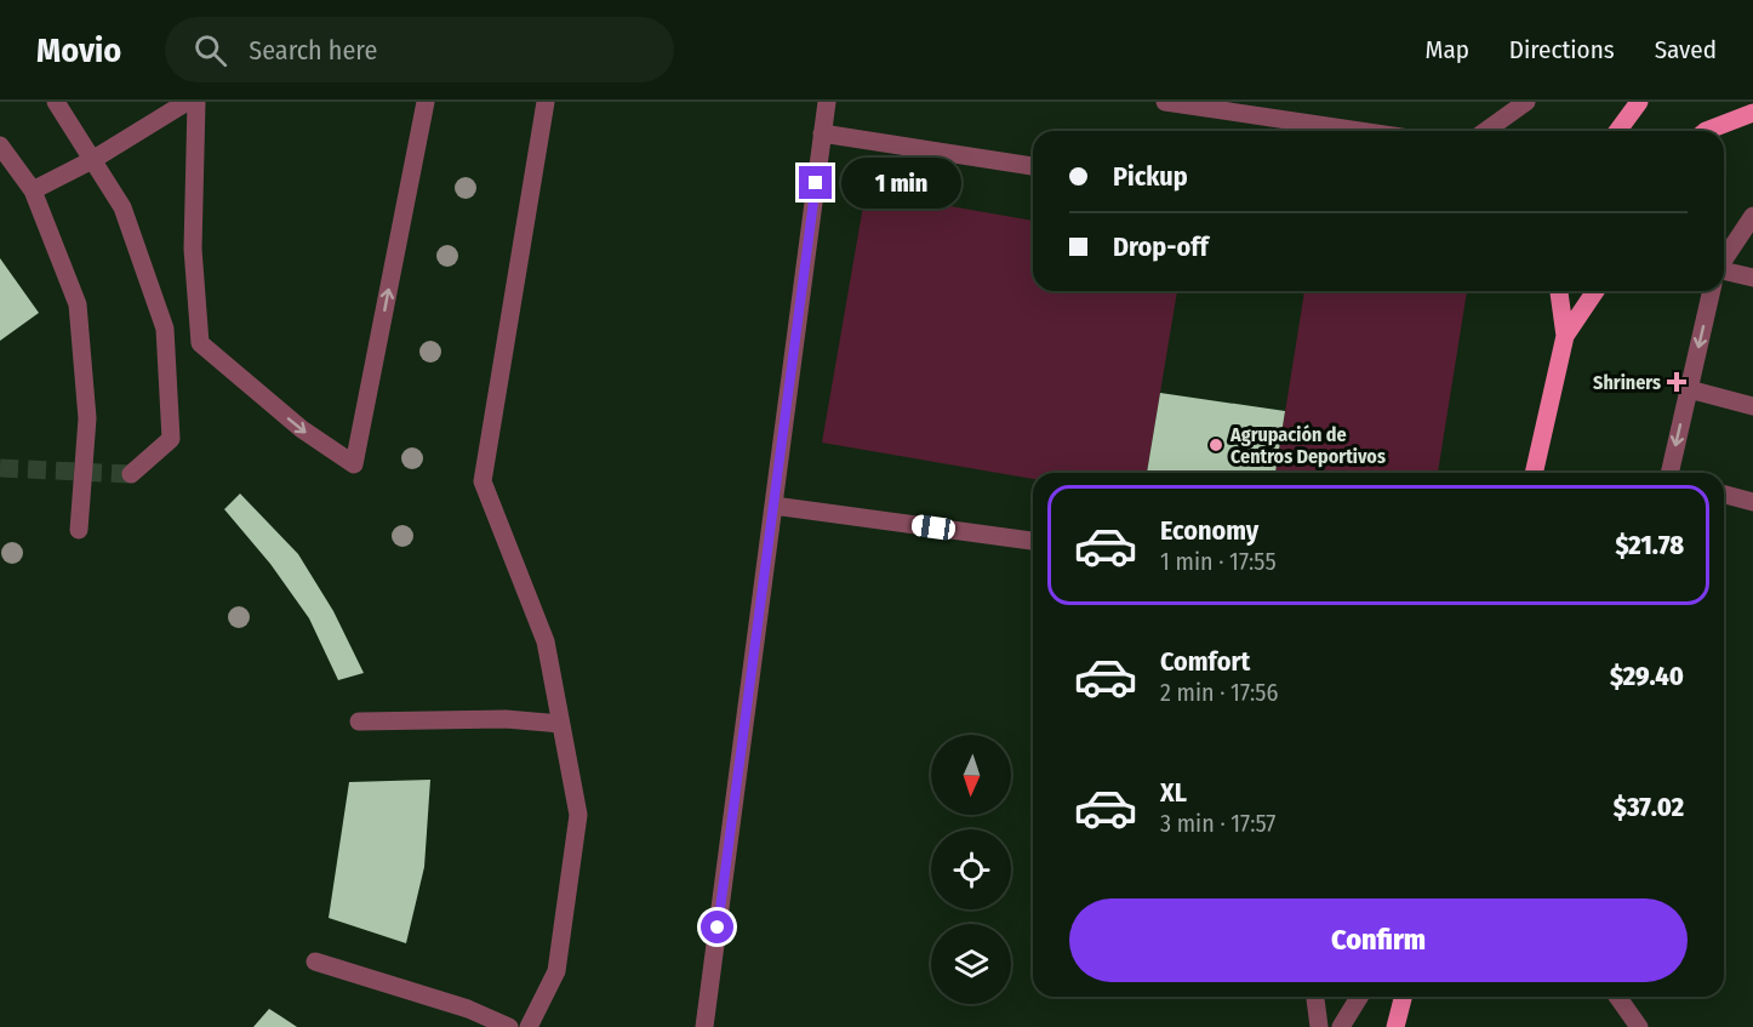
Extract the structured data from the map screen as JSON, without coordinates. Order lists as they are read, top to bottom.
{
  "places": {
    "health": ["Shriners"],
    "other": ["Agrupación de Centros Deportivos"]
  },
  "north": "bottom",
  "page": {
    "header": "Movio",
    "search": "Search here",
    "nav": ["Map", "Directions", "Saved"],
    "banner": ["Pickup", "Drop-off"],
    "bubble": "1 min",
    "list": [
      {
        "name": "Economy",
        "note": "1 min · 17:55",
        "value": "$21.78"
      },
      {
        "name": "Comfort",
        "note": "2 min · 17:56",
        "value": "$29.40"
      },
      {
        "name": "XL",
        "note": "3 min · 17:57",
        "value": "$37.02"
      }
    ],
    "buttons": "Confirm"
  }
}
